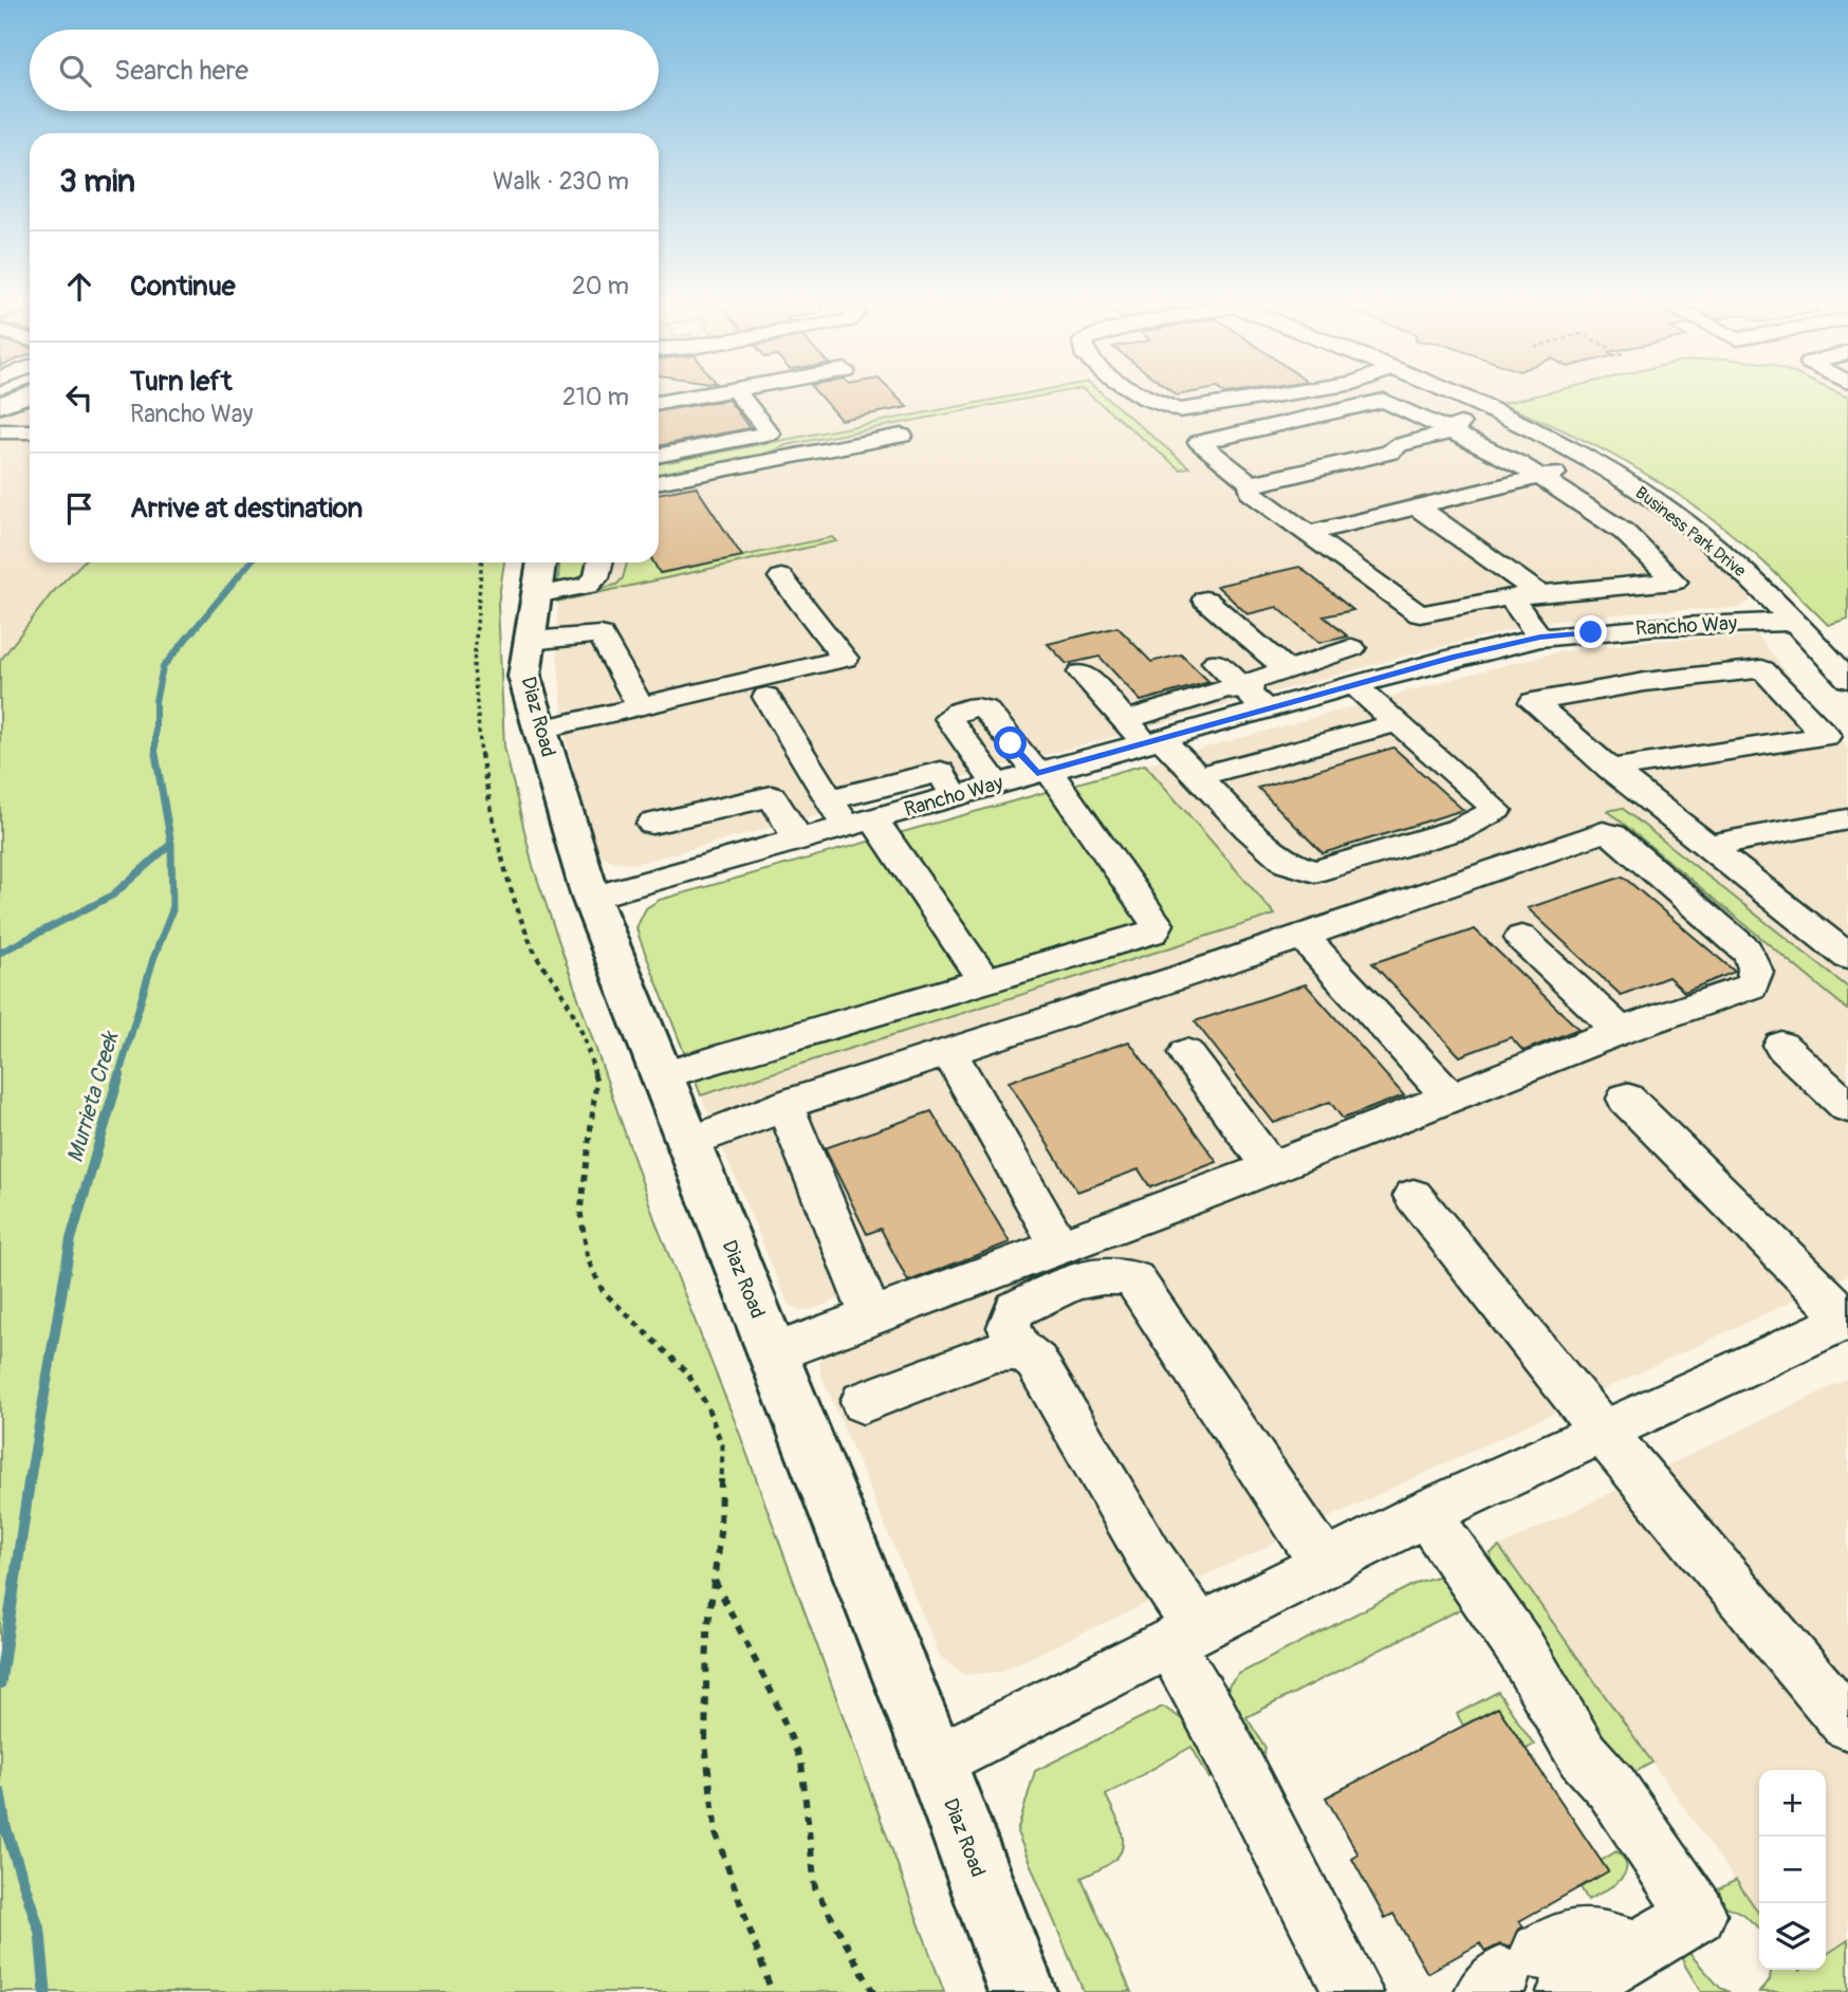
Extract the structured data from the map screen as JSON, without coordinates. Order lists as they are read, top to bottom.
{
  "streets": {
    "main road": ["Diaz Road"],
    "street": ["Business Park Drive", "Rancho Way"]
  },
  "crossings": [
    ["Business Park Drive", "Rancho Way"],
    ["Rancho Way", "Diaz Road"]
  ],
  "water": ["Murrieta Creek"],
  "page": {
    "search": "Search here",
    "heading": ["3 min", "Walk · 230 m"],
    "list": [
      ["Continue", "20 m"],
      ["Turn left", "Rancho Way", "210 m"],
      "Arrive at destination"
    ],
    "map_buttons": ["+", "−"]
  }
}
